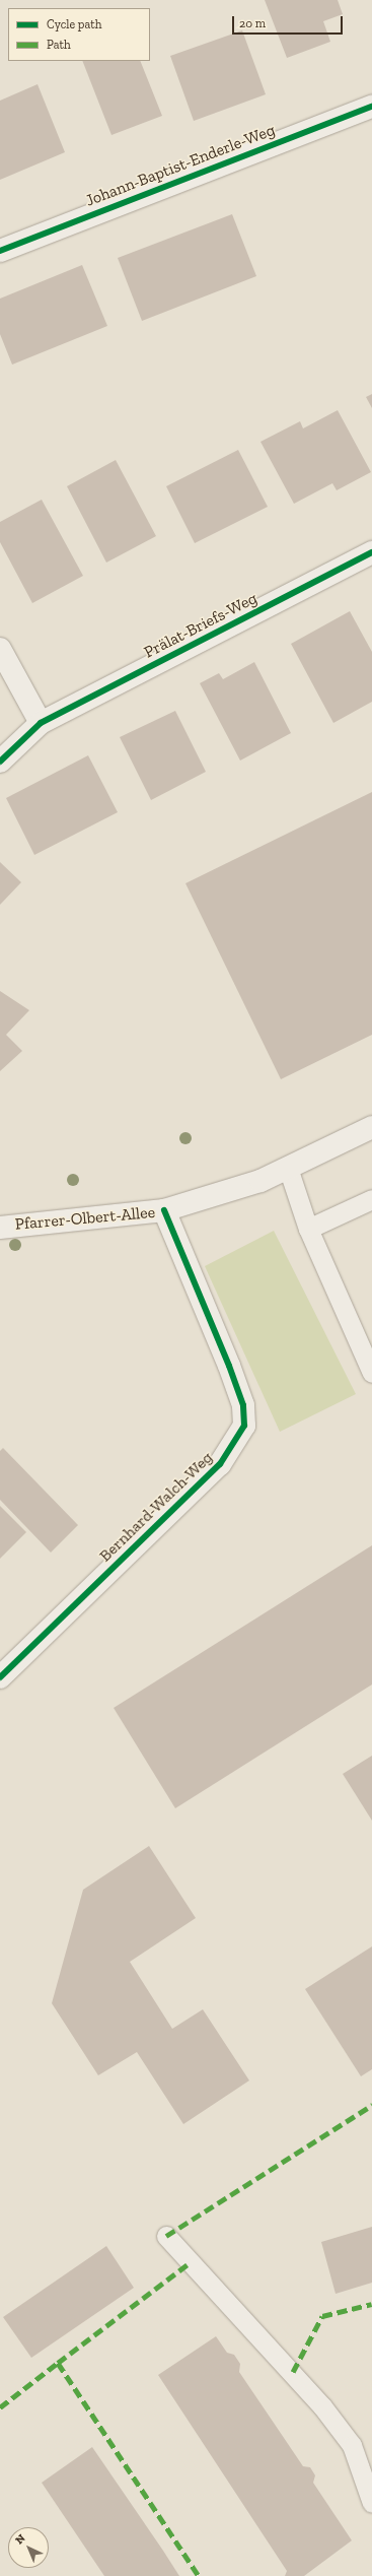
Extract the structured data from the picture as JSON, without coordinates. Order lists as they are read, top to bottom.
{
  "streets": {
    "street": [
      "Johann-Baptist-Enderle-Weg",
      "Prälat-Briefs-Weg",
      "Pfarrer-Olbert-Allee",
      "Bernhard-Walch-Weg"
    ]
  },
  "crossings": [
    ["Pfarrer-Olbert-Allee", "Bernhard-Walch-Weg"]
  ],
  "legend": ["Cycle path", "Path"],
  "scale_bar": "20 m",
  "north": "top left"
}
